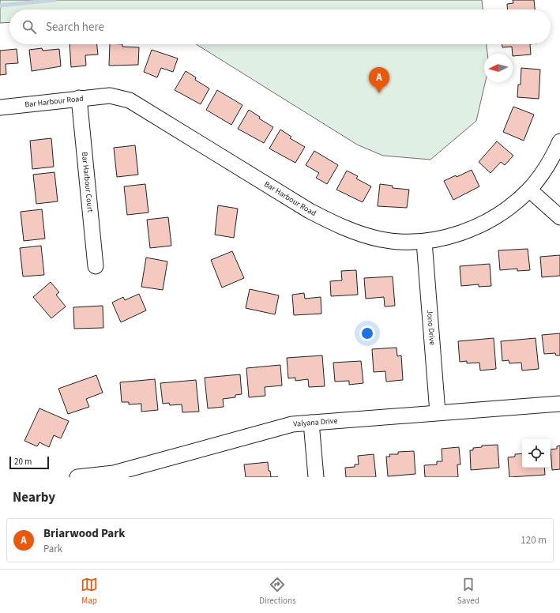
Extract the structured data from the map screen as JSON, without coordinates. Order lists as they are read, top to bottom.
{
  "streets": {
    "street": [
      "Bar Harbour Road",
      "Bar Harbour Court",
      "Jono Drive",
      "Valyana Drive"
    ]
  },
  "crossings": [
    ["Bar Harbour Road", "Bar Harbour Court"],
    ["Bar Harbour Road", "Jono Drive"],
    ["Jono Drive", "Valyana Drive"]
  ],
  "scale_bar": "20 m",
  "north": "left",
  "page": {
    "search": "Search here",
    "pins": "A",
    "scale": "20 m",
    "heading": "Nearby",
    "list": [
      {
        "mark": "A",
        "name": "Briarwood Park",
        "note": "Park",
        "value": "120 m"
      }
    ],
    "nav": ["Map", "Directions", "Saved"]
  }
}
